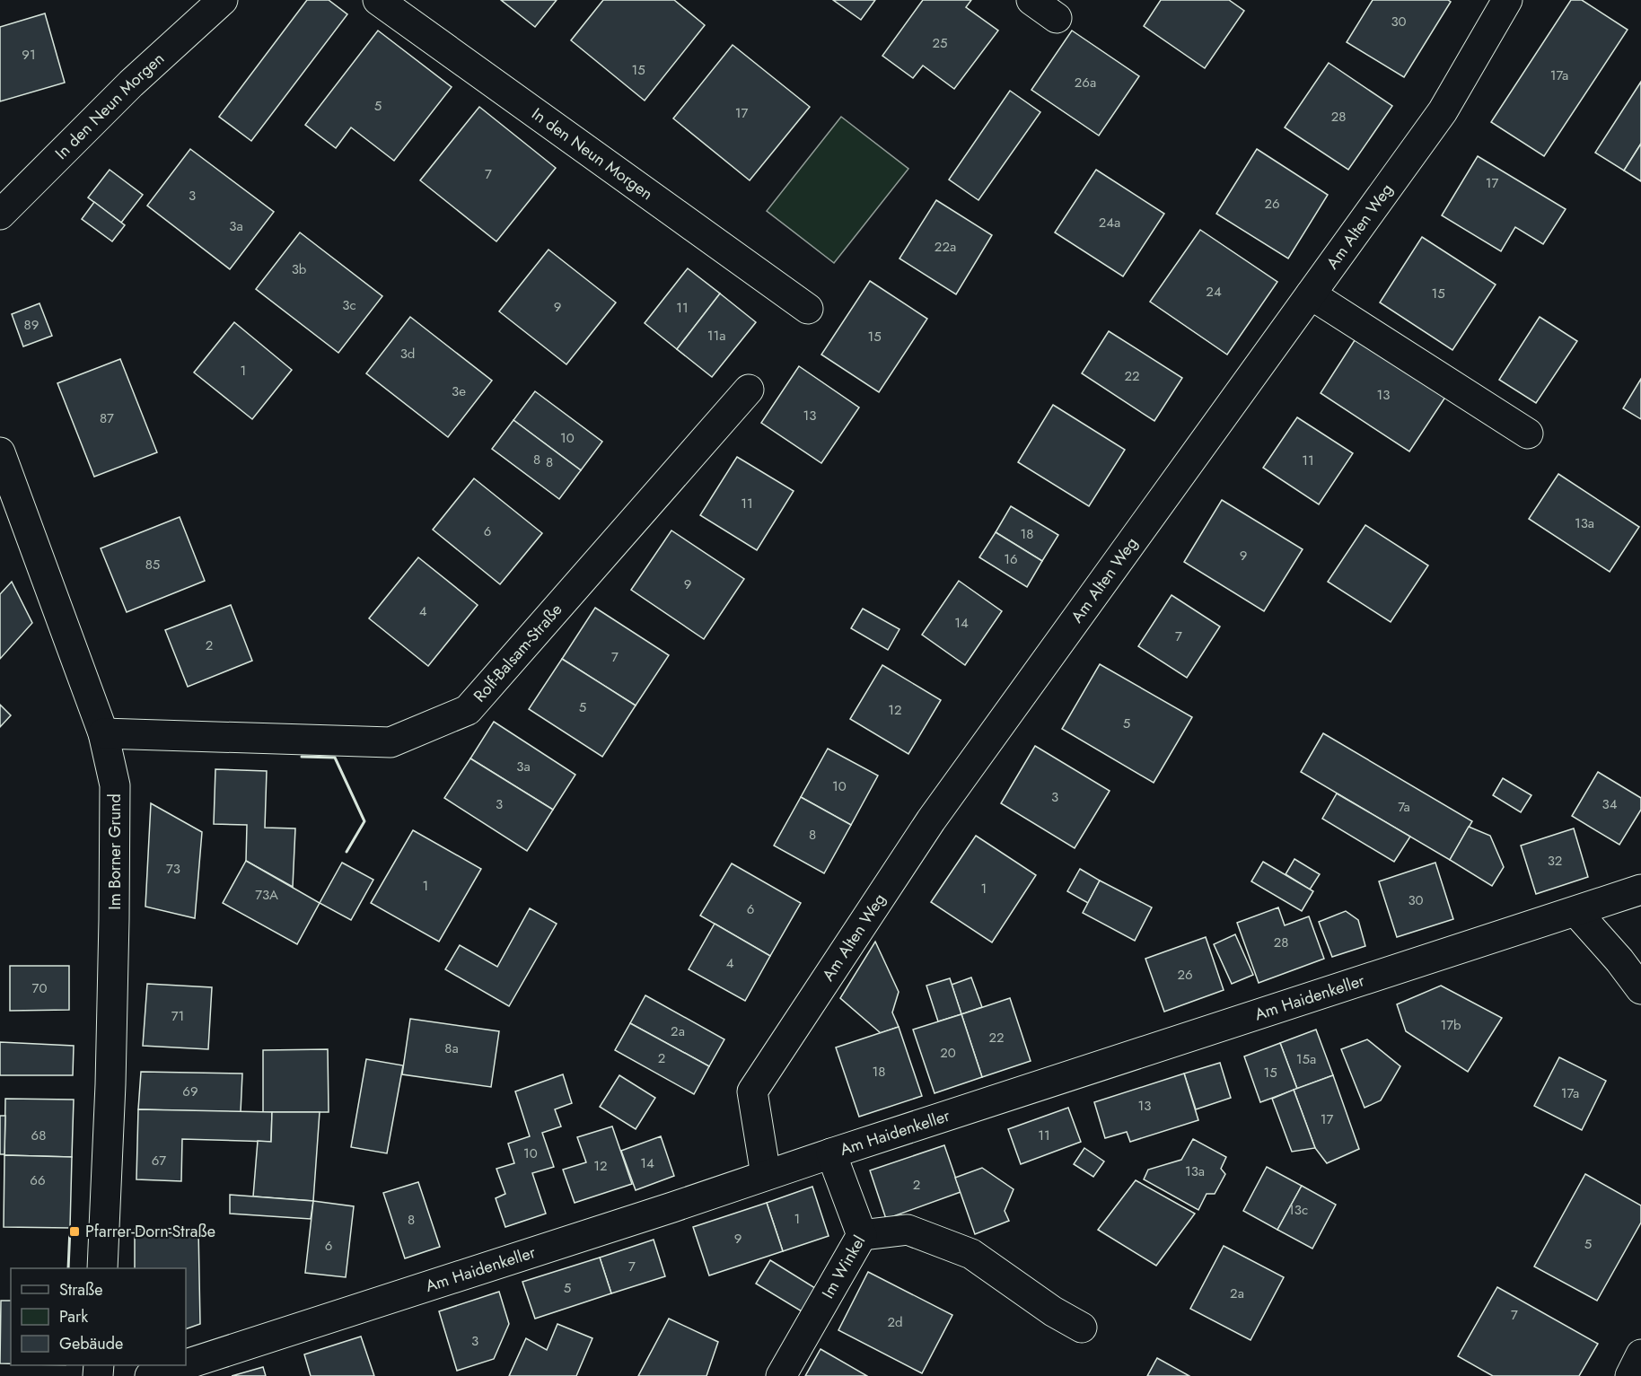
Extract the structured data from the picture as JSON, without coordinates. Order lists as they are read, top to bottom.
{
  "streets": {
    "street": [
      "In den Neun Morgen",
      "Am Alten Weg",
      "Rolf-Balsam-Straße",
      "Im Borner Grund",
      "Am Haidenkeller",
      "Im Winkel"
    ]
  },
  "crossings": [
    ["Am Alten Weg", "Am Haidenkeller"],
    ["Rolf-Balsam-Straße", "Im Borner Grund"],
    ["Am Haidenkeller", "Im Winkel"]
  ],
  "places": {
    "transit": ["Pfarrer-Dorn-Straße"]
  },
  "house_numbers": [
    "30",
    "25",
    "91",
    "15",
    "17a",
    "26a",
    "5",
    "17",
    "28",
    "7",
    "17",
    "3",
    "26",
    "24a",
    "3a",
    "22a",
    "3b",
    "24",
    "15",
    "3c",
    "9",
    "11",
    "89",
    "11a",
    "15",
    "3d",
    "1",
    "22",
    "3e",
    "13",
    "13",
    "87",
    "10",
    "8",
    "11",
    "8",
    "11",
    "13a",
    "6",
    "18",
    "9",
    "16",
    "85",
    "9",
    "4",
    "14",
    "7",
    "2",
    "7",
    "5",
    "12",
    "5",
    "3a",
    "10",
    "3",
    "3",
    "34",
    "7a",
    "8",
    "32",
    "73",
    "1",
    "1",
    "73A",
    "30",
    "6",
    "28",
    "4",
    "26",
    "70",
    "71",
    "17b",
    "2a",
    "22",
    "8a",
    "20",
    "2",
    "15a",
    "18",
    "15",
    "69",
    "17a",
    "13",
    "17",
    "68",
    "11",
    "10",
    "67",
    "14",
    "12",
    "13a",
    "66",
    "2",
    "13c",
    "1",
    "8",
    "9",
    "5",
    "6",
    "7",
    "5",
    "2a",
    "7",
    "2d",
    "3"
  ],
  "legend": ["Straße", "Park", "Gebäude"]
}
